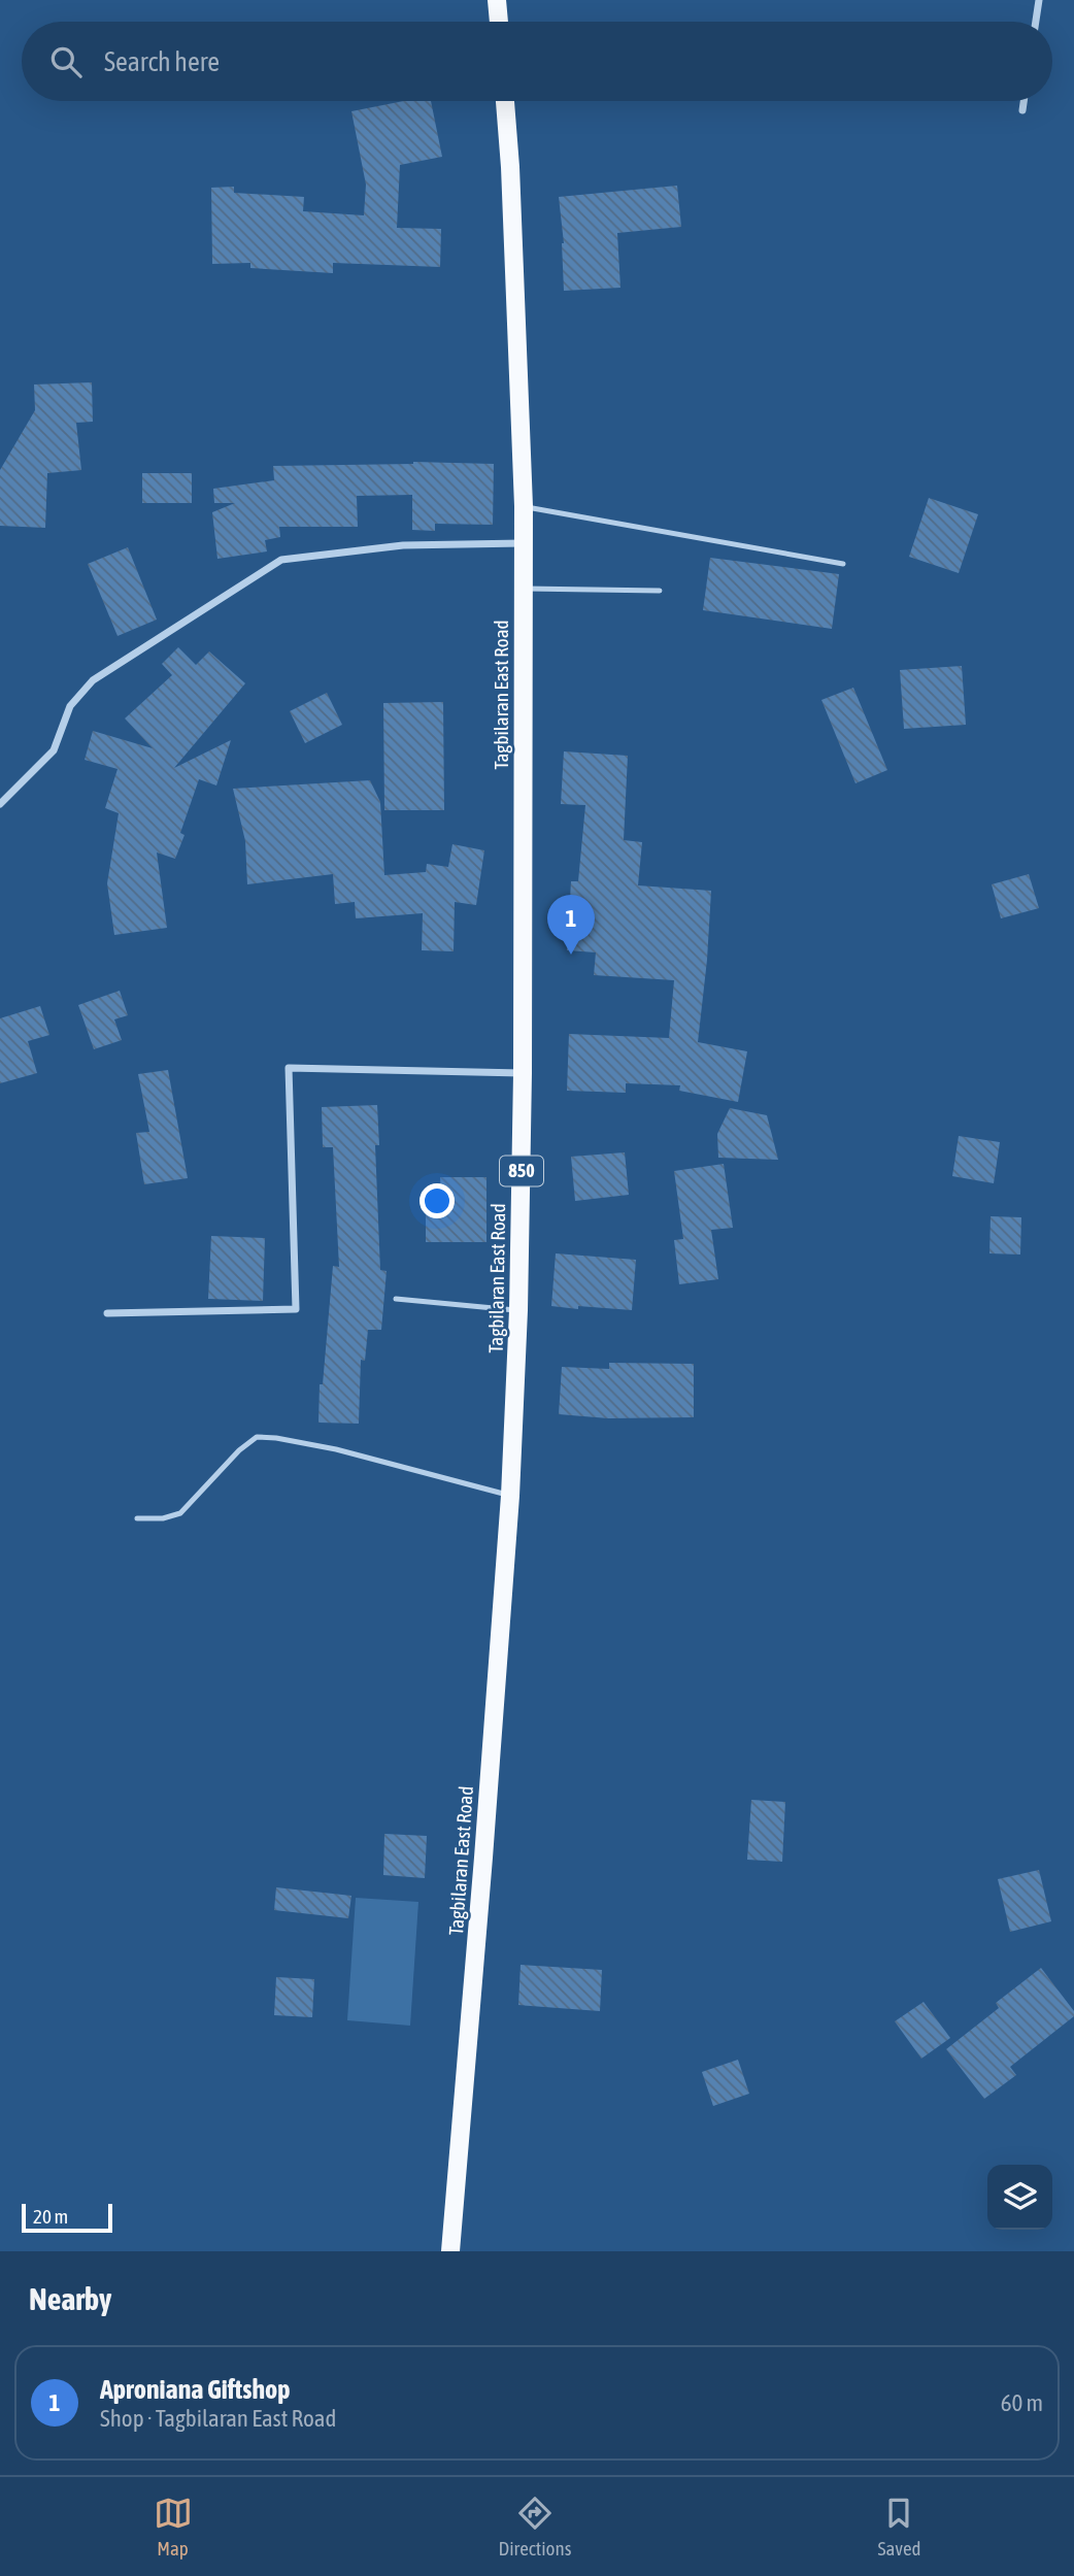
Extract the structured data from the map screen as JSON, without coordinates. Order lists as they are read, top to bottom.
{
  "streets": {
    "main road": ["Tagbilaran East Road", "850"]
  },
  "scale_bar": "20 m",
  "page": {
    "search": "Search here",
    "pins": "1",
    "scale": "20 m",
    "heading": "Nearby",
    "list": [
      {
        "mark": "1",
        "name": "Aproniana Giftshop",
        "note": "Shop · Tagbilaran East Road",
        "value": "60 m"
      }
    ],
    "nav": ["Map", "Directions", "Saved"]
  }
}
